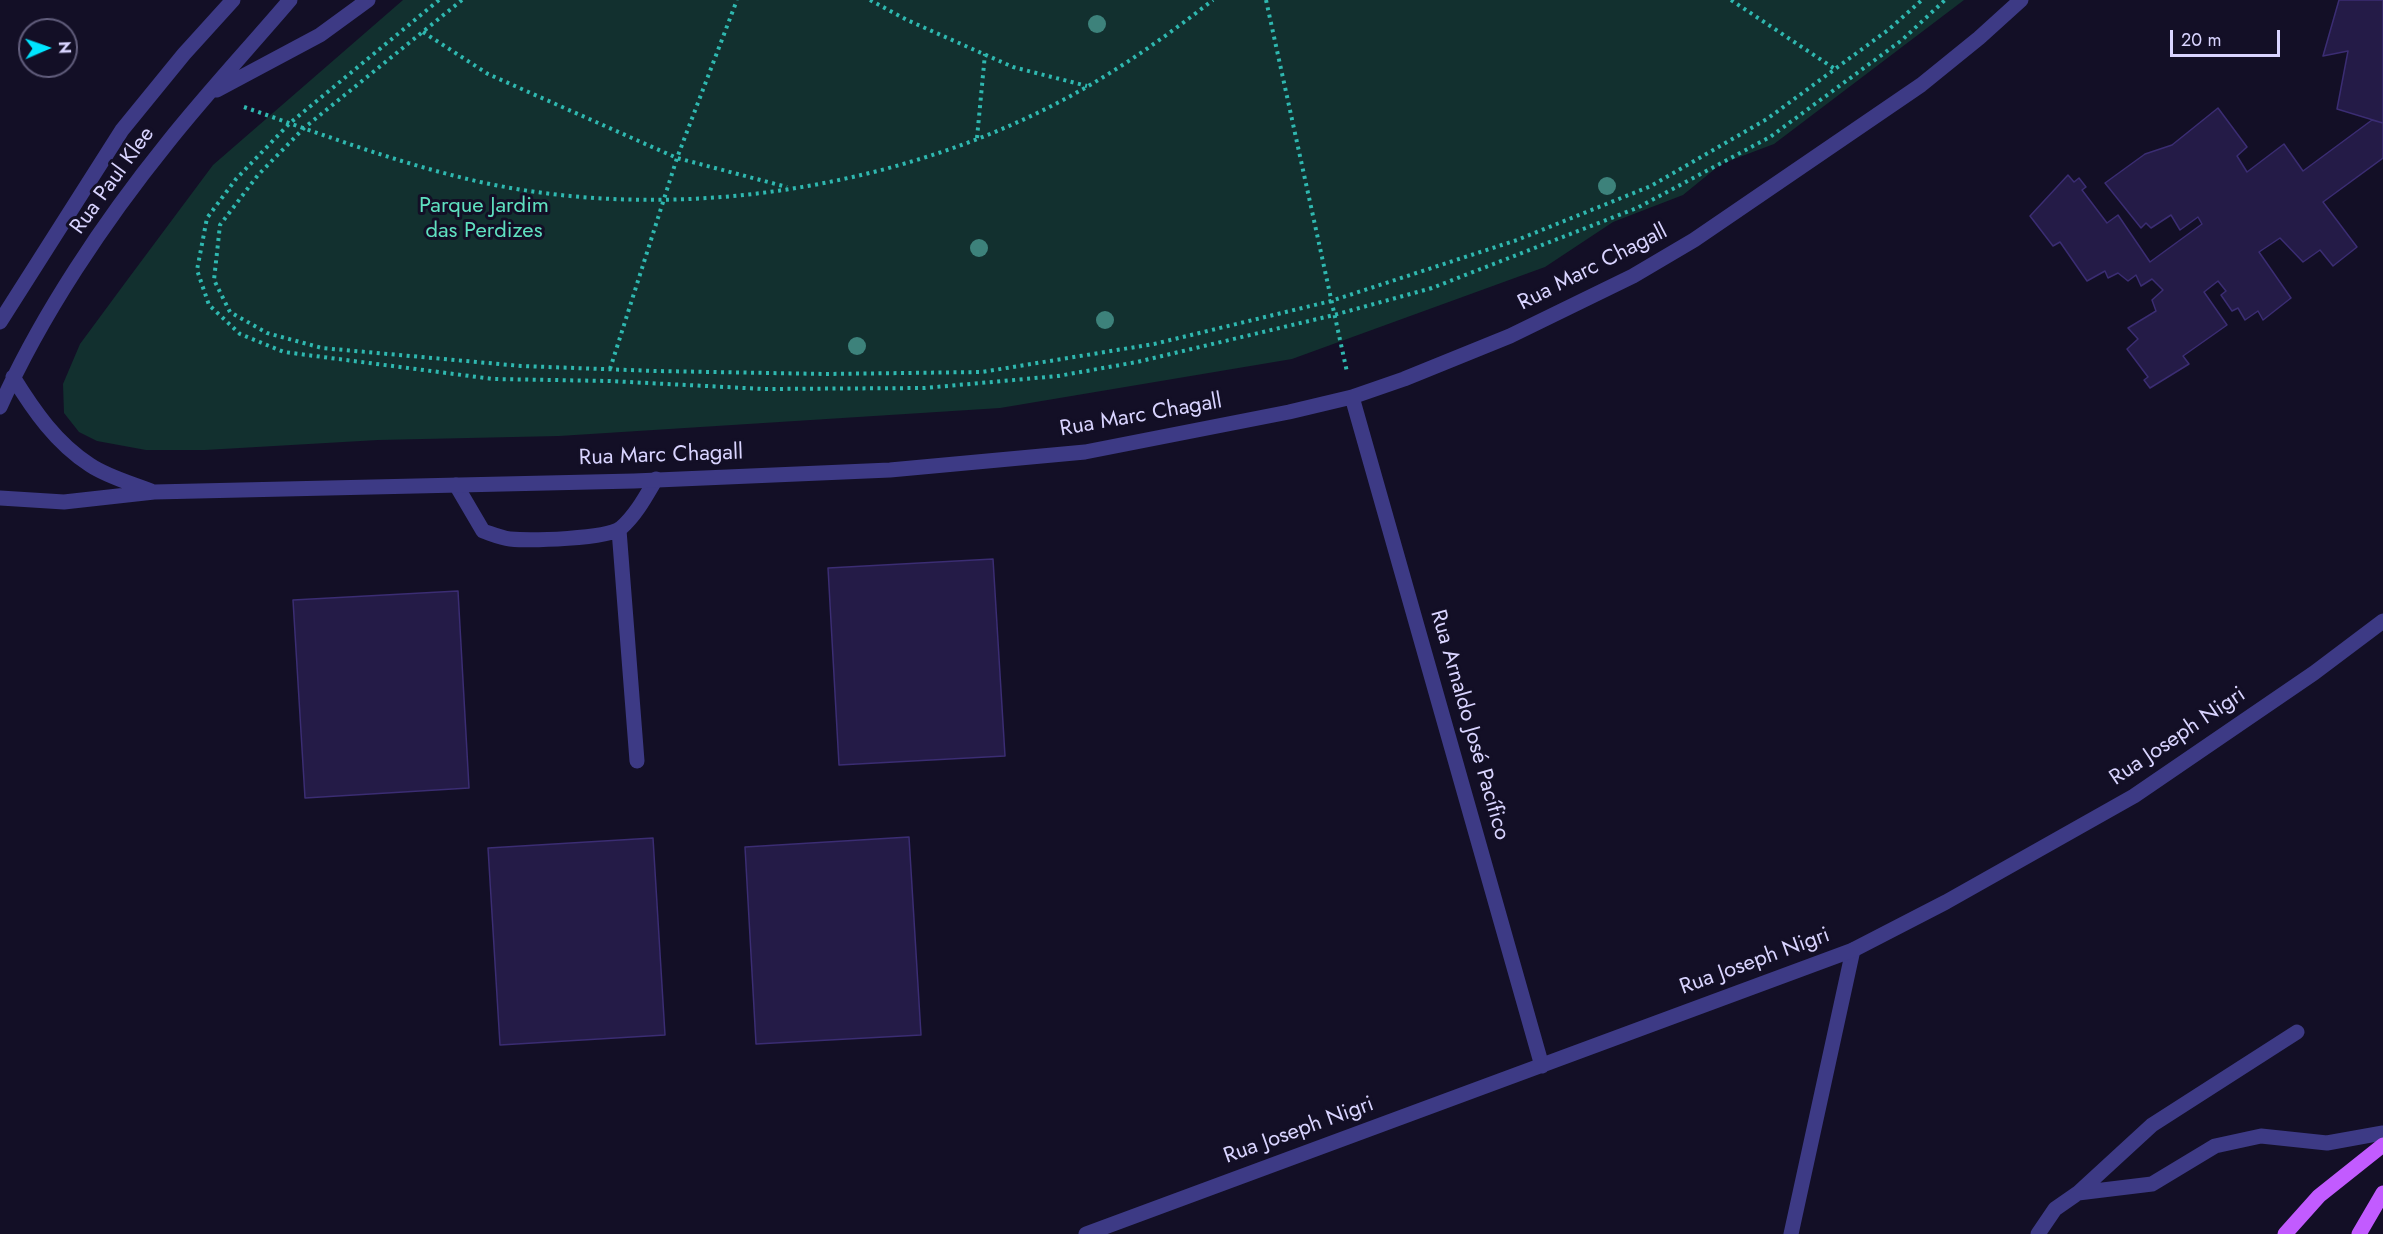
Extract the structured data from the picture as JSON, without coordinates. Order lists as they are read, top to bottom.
{
  "streets": {
    "street": [
      "Rua Paul Klee",
      "Rua Marc Chagall",
      "Rua Arnaldo José Pacífico",
      "Rua Joseph Nigri"
    ]
  },
  "crossings": [
    ["Rua Paul Klee", "Rua Marc Chagall"],
    ["Rua Marc Chagall", "Rua Arnaldo José Pacífico"],
    ["Rua Arnaldo José Pacífico", "Rua Joseph Nigri"]
  ],
  "parks": ["Parque Jardim das Perdizes"],
  "scale_bar": "20 m",
  "north": "right"
}
